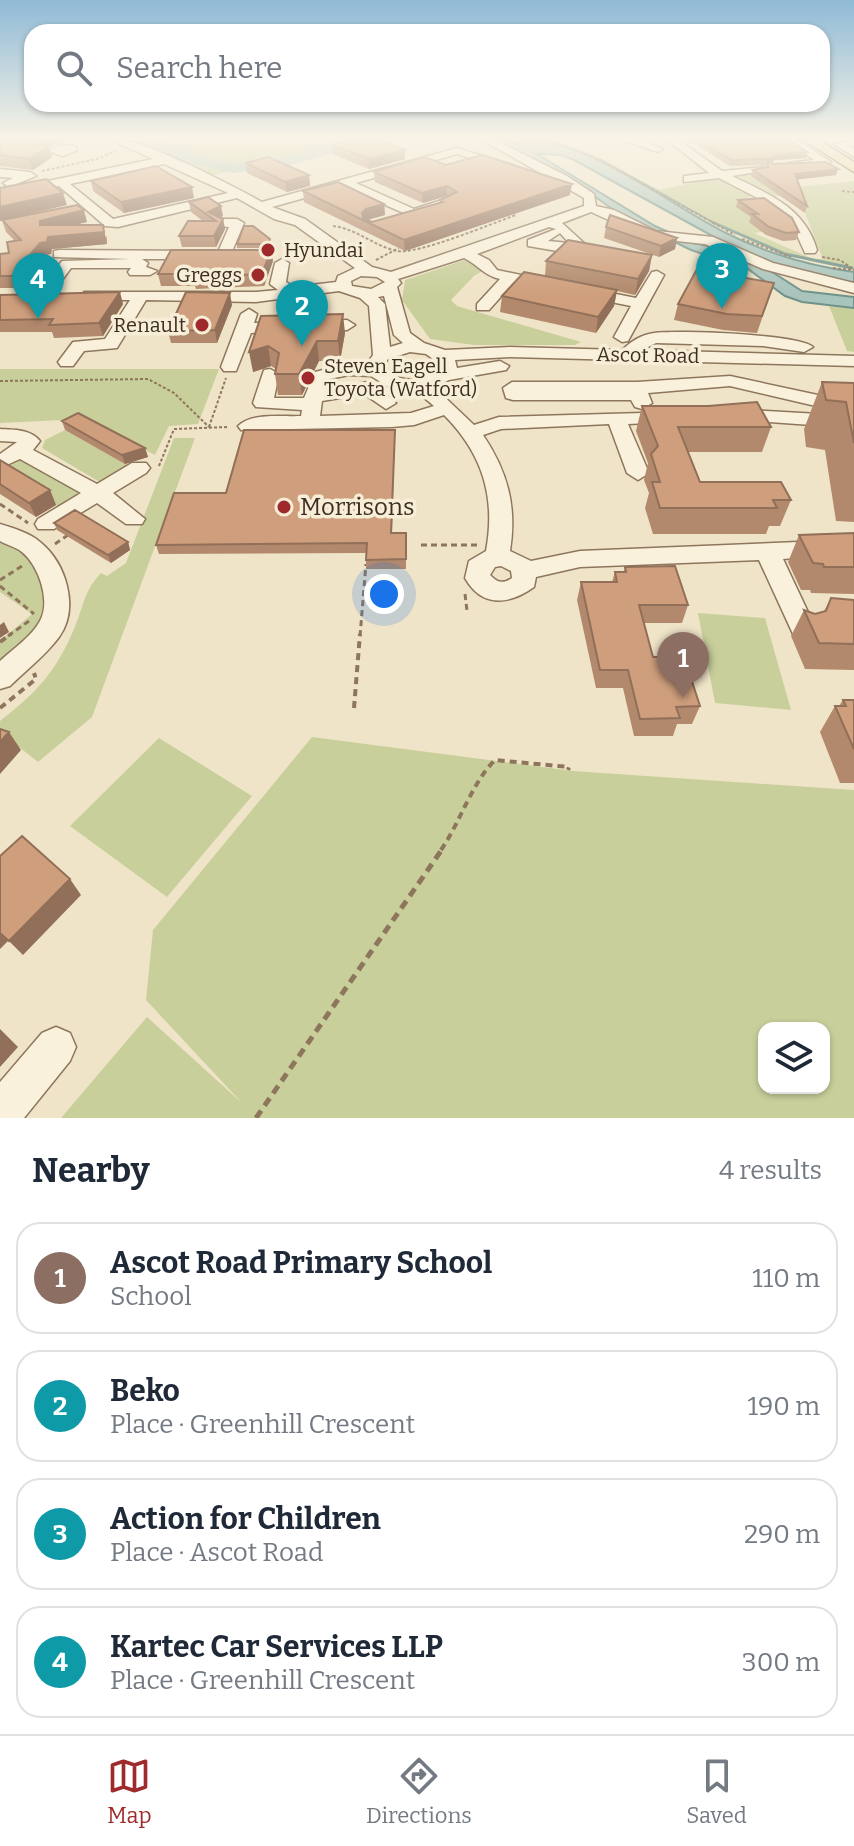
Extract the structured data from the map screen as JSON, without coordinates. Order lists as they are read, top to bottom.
{
  "streets": {
    "street": ["Ascot Road"]
  },
  "places": [
    "Hyundai",
    "Greggs",
    "Renault",
    "Steven Eagell Toyota (Watford)",
    "Morrisons"
  ],
  "page": {
    "search": "Search here",
    "pins": [
      "3",
      "4",
      "2",
      "1"
    ],
    "heading": ["Nearby", "4 results"],
    "list": [
      {
        "mark": "1",
        "name": "Ascot Road Primary School",
        "note": "School",
        "value": "110 m"
      },
      {
        "mark": "2",
        "name": "Beko",
        "note": "Place · Greenhill Crescent",
        "value": "190 m"
      },
      {
        "mark": "3",
        "name": "Action for Children",
        "note": "Place · Ascot Road",
        "value": "290 m"
      },
      {
        "mark": "4",
        "name": "Kartec Car Services LLP",
        "note": "Place · Greenhill Crescent",
        "value": "300 m"
      }
    ],
    "nav": ["Map", "Directions", "Saved"]
  }
}
